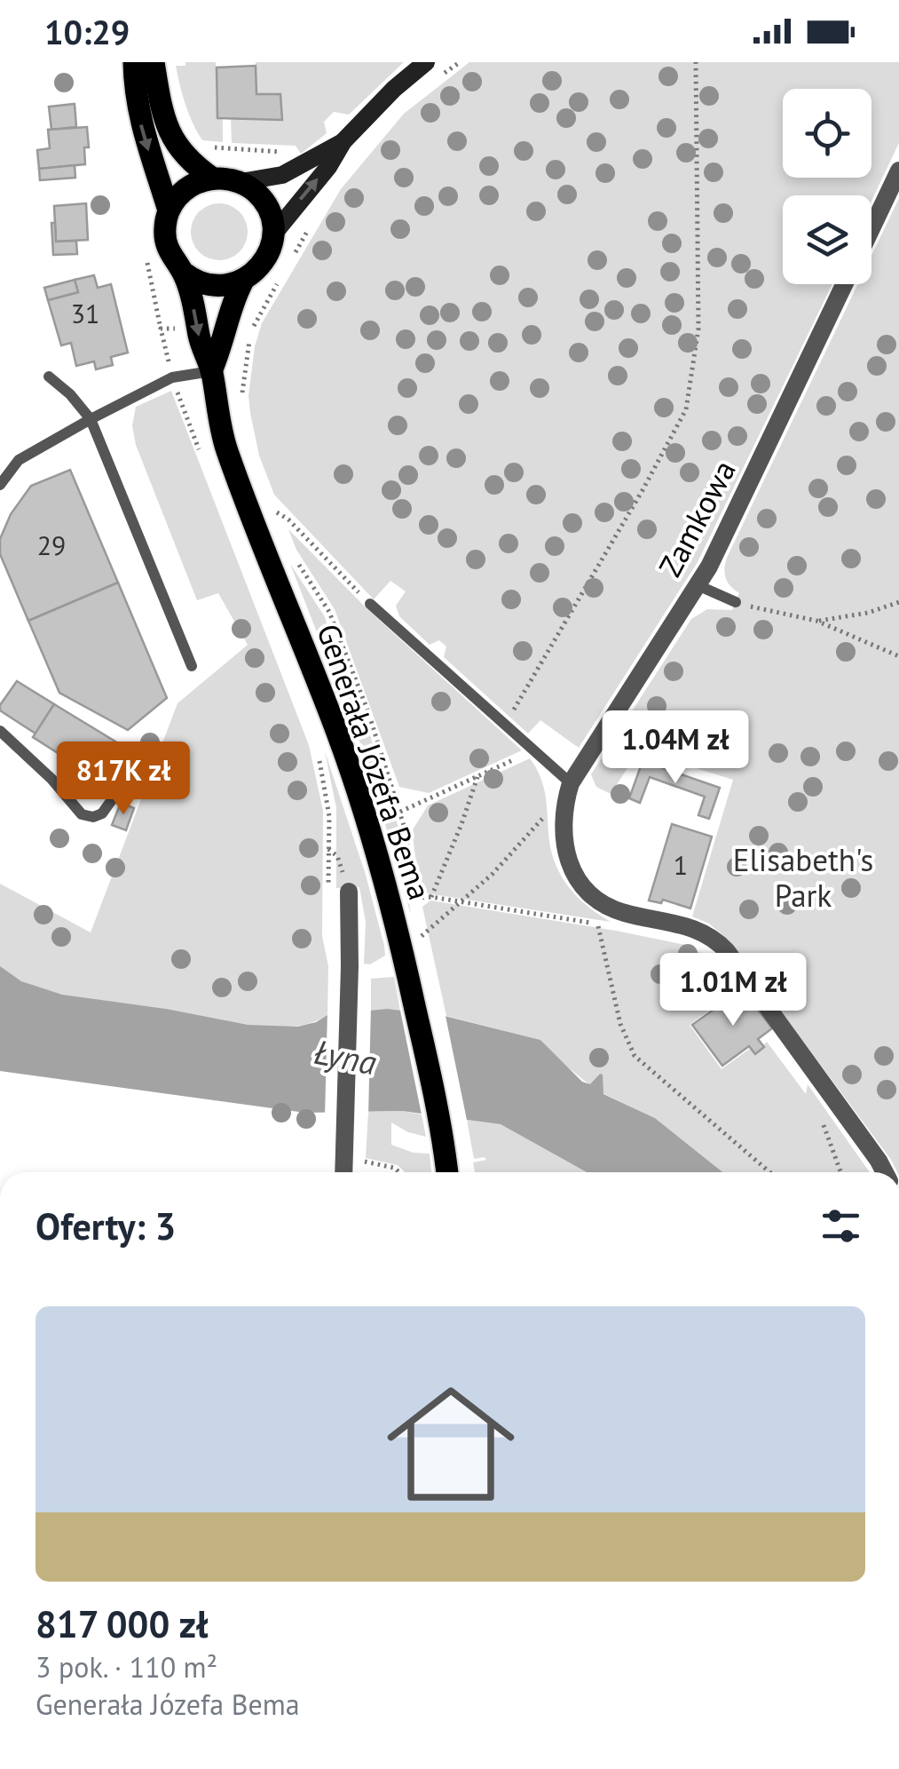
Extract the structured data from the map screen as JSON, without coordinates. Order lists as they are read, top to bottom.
{
  "streets": {
    "main road": ["Generała Józefa Bema"],
    "street": ["Zamkowa"]
  },
  "water": ["Łyna"],
  "parks": ["Elisabeth's Park"],
  "house_numbers": ["31", "29", "1"],
  "page": {
    "status": "10:29",
    "price": ["1.04M zł", "817K zł", "1.01M zł"],
    "heading": "Oferty: 3",
    "list": [
      {
        "name": "817 000 zł",
        "note": "3 pok. · 110 m² · Generała Józefa Bema"
      }
    ]
  }
}
